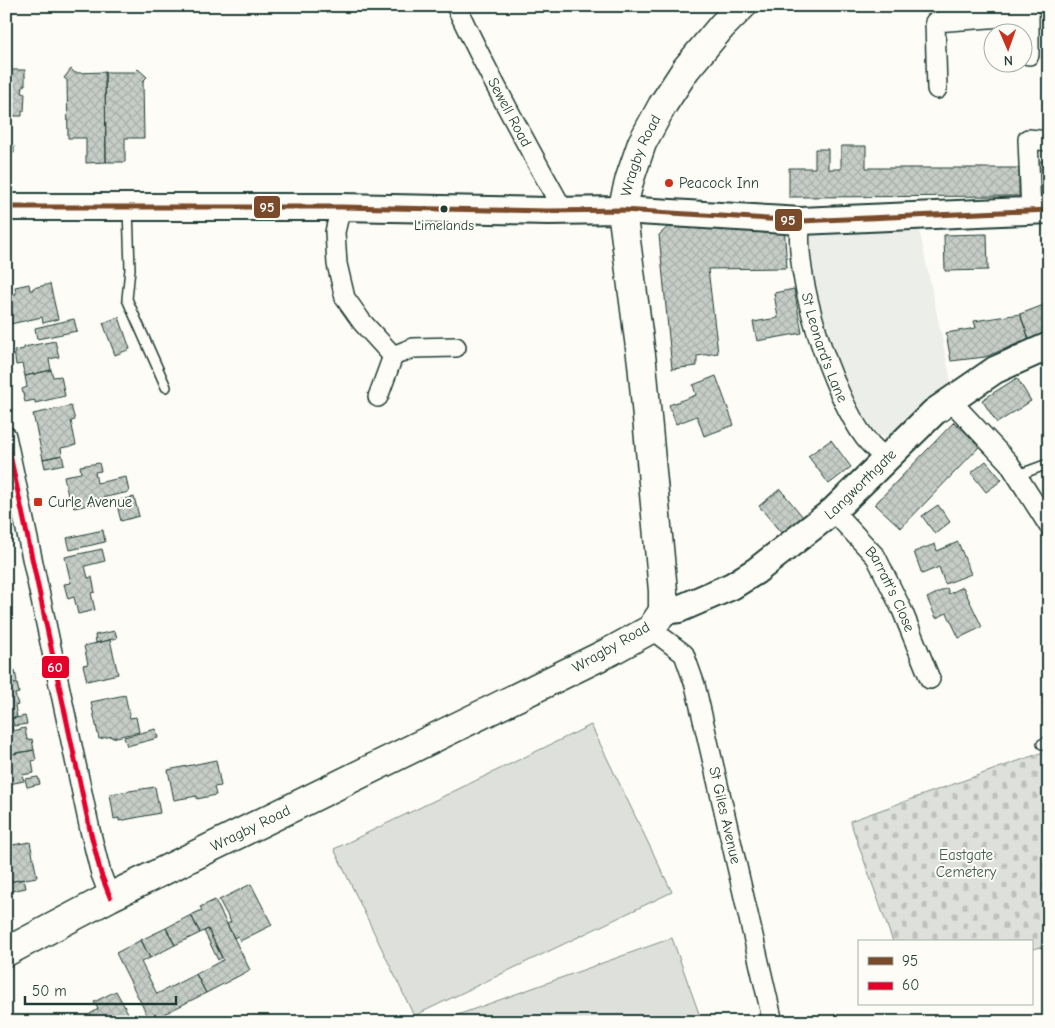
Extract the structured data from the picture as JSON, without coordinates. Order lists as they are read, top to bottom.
{
  "streets": {
    "main road": ["Wragby Road"],
    "street": [
      "Sewell Road",
      "St Leonard's Lane",
      "Langworthgate",
      "Barratt's Close",
      "St Giles Avenue"
    ]
  },
  "crossings": [
    ["Wragby Road", "Langworthgate"],
    ["Wragby Road", "St Giles Avenue"],
    ["St Leonard's Lane", "Langworthgate"],
    ["Langworthgate", "Barratt's Close"],
    ["Langworthgate", "St Giles Avenue"]
  ],
  "parks": ["Eastgate Cemetery"],
  "places": {
    "other": ["Peacock Inn", "Limelands"],
    "transit": ["Curle Avenue"]
  },
  "lines": ["transit line 95", "transit line 60"],
  "legend": ["95", "60"],
  "scale_bar": "50 m",
  "north": "bottom"
}
